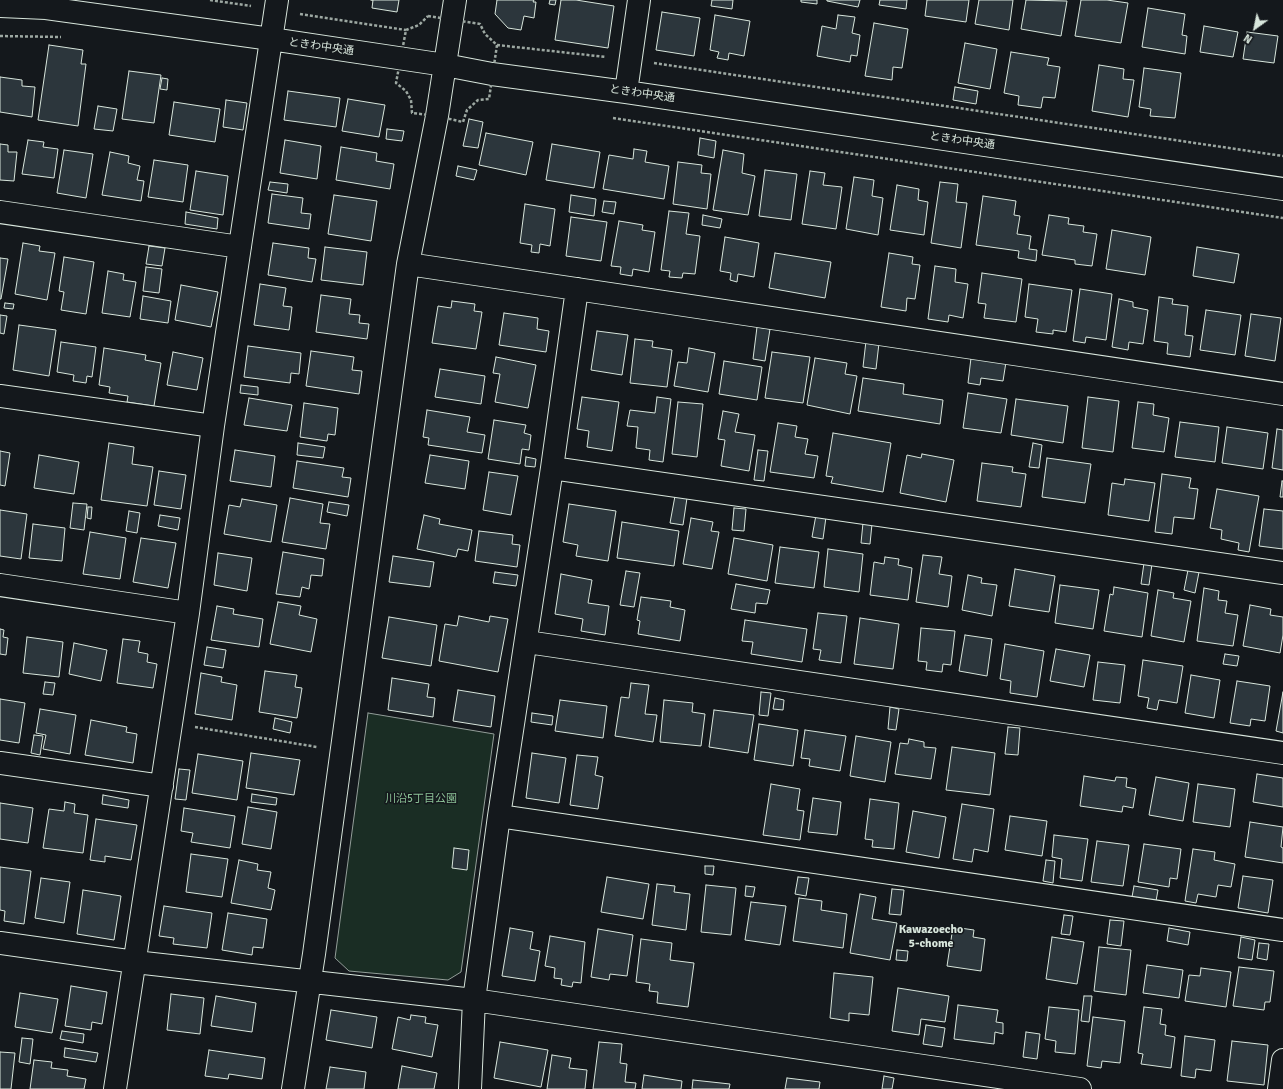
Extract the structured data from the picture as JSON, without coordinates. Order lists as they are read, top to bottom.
{
  "streets": {
    "street": ["ときわ中央通"]
  },
  "districts": ["Kawazoecho 5-chome"],
  "parks": ["川沿5丁目公園"],
  "north": "bottom left"
}
